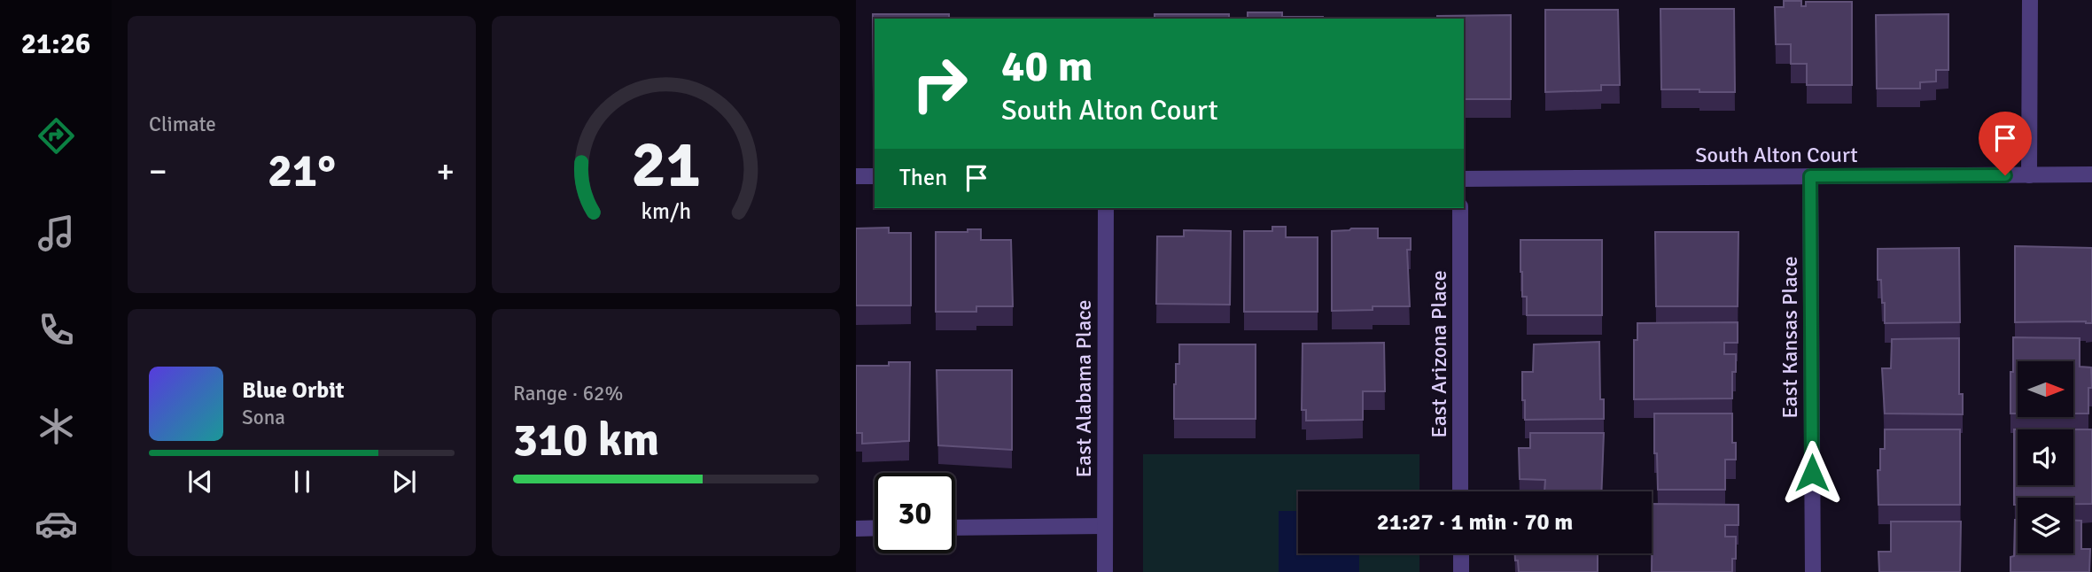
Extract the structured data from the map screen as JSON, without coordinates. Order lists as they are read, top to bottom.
{
  "streets": {
    "street": [
      "South Alton Court",
      "East Kansas Place",
      "East Arizona Place",
      "East Alabama Place"
    ]
  },
  "crossings": [
    ["South Alton Court", "East Kansas Place"]
  ],
  "north": "right",
  "page": {
    "tabs": "21:26",
    "tile": [
      "Climate",
      ["Range · 62%", "310 km"]
    ],
    "turn": ["40 m", "South Alton Court"],
    "heat": ["−", "21°", "+"],
    "then": "Then",
    "song": ["Blue Orbit", "Sona"],
    "limit": "30",
    "trip": "21:27 · 1 min · 70 m",
    "gauge": ["21", "km/h"]
  }
}
